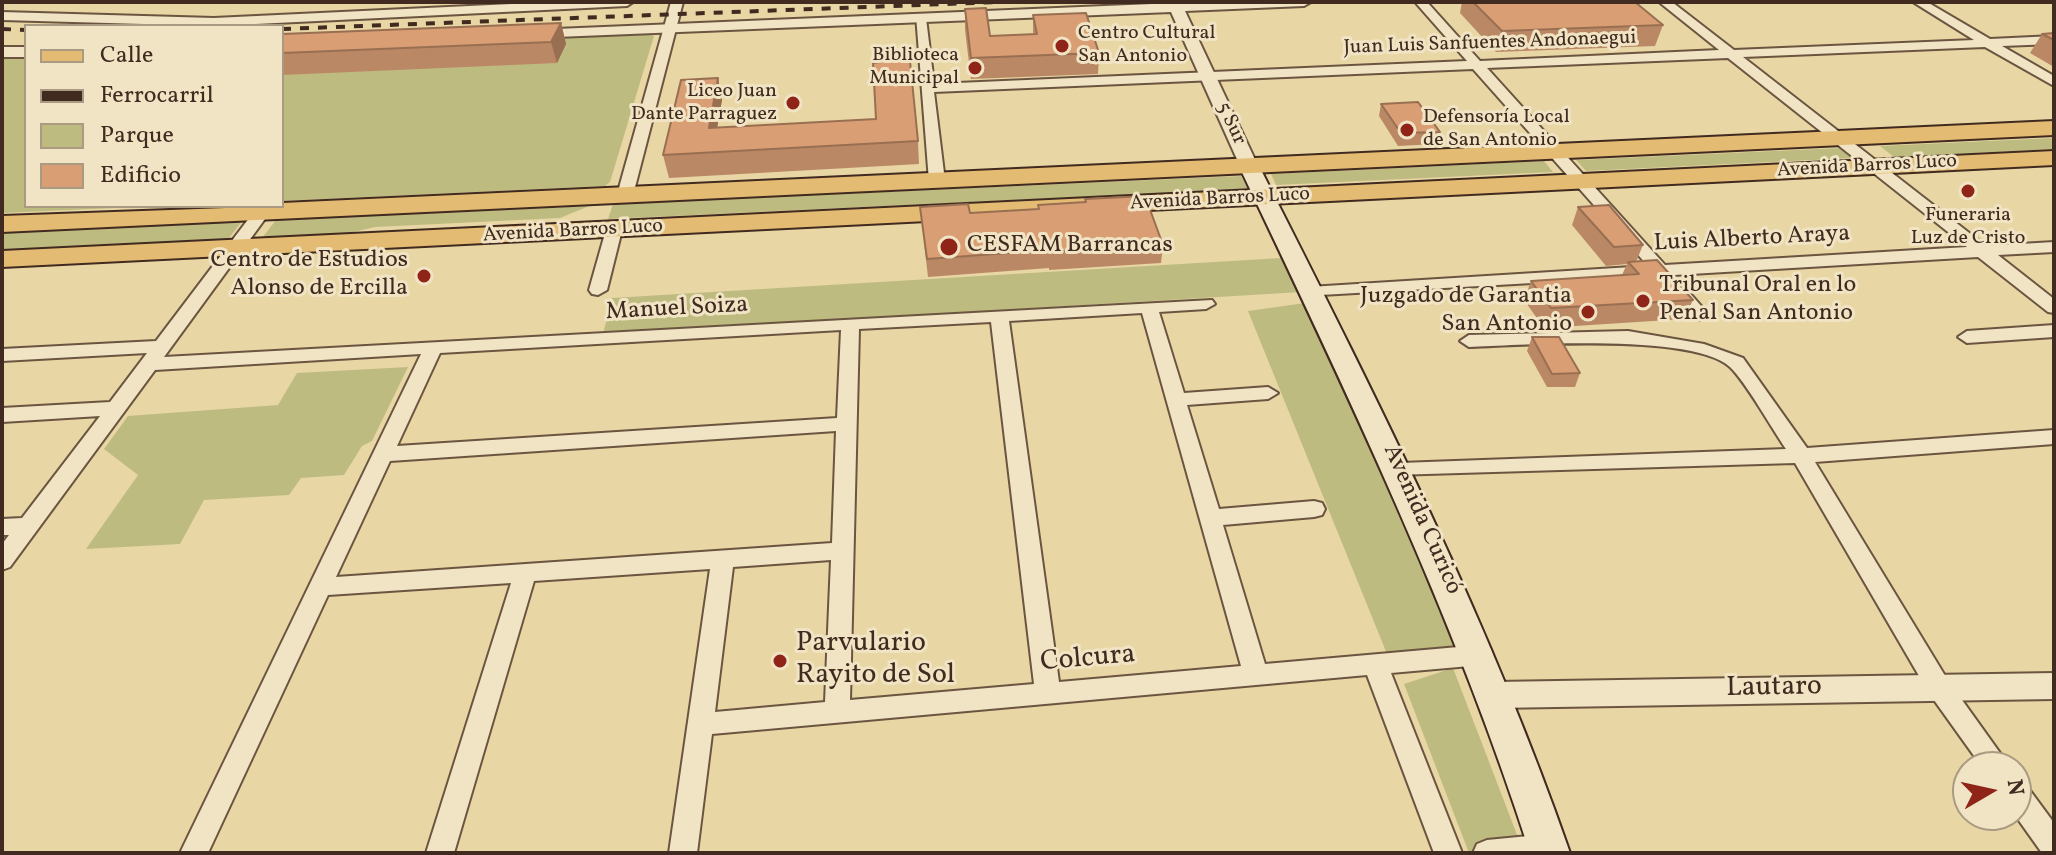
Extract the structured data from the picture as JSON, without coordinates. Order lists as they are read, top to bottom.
{
  "streets": {
    "main road": ["5 Sur", "Avenida Barros Luco", "Avenida Curicó"],
    "street": [
      "Juan Luis Sanfuentes Andonaegui",
      "Luis Alberto Araya",
      "Manuel Soiza",
      "Colcura",
      "Lautaro"
    ]
  },
  "crossings": [
    ["Juan Luis Sanfuentes Andonaegui", "5 Sur"],
    ["5 Sur", "Avenida Barros Luco"],
    ["5 Sur", "Avenida Curicó"],
    ["Avenida Barros Luco", "Avenida Curicó"],
    ["Luis Alberto Araya", "Avenida Curicó"],
    ["Avenida Curicó", "Colcura"],
    ["Avenida Curicó", "Lautaro"]
  ],
  "places": [
    "Centro Cultural San Antonio",
    "Biblioteca Municipal",
    "Liceo Juan Dante Parraguez",
    "Defensoría Local de San Antonio",
    "Funeraria Luz de Cristo",
    "CESFAM Barrancas",
    "Centro de Estudios Alonso de Ercilla",
    "Tribunal Oral en lo Penal San Antonio",
    "Juzgado de Garantia San Antonio",
    "Parvulario Rayito de Sol"
  ],
  "legend": [
    "Calle",
    "Ferrocarril",
    "Parque",
    "Edificio"
  ],
  "north": "right"
}
